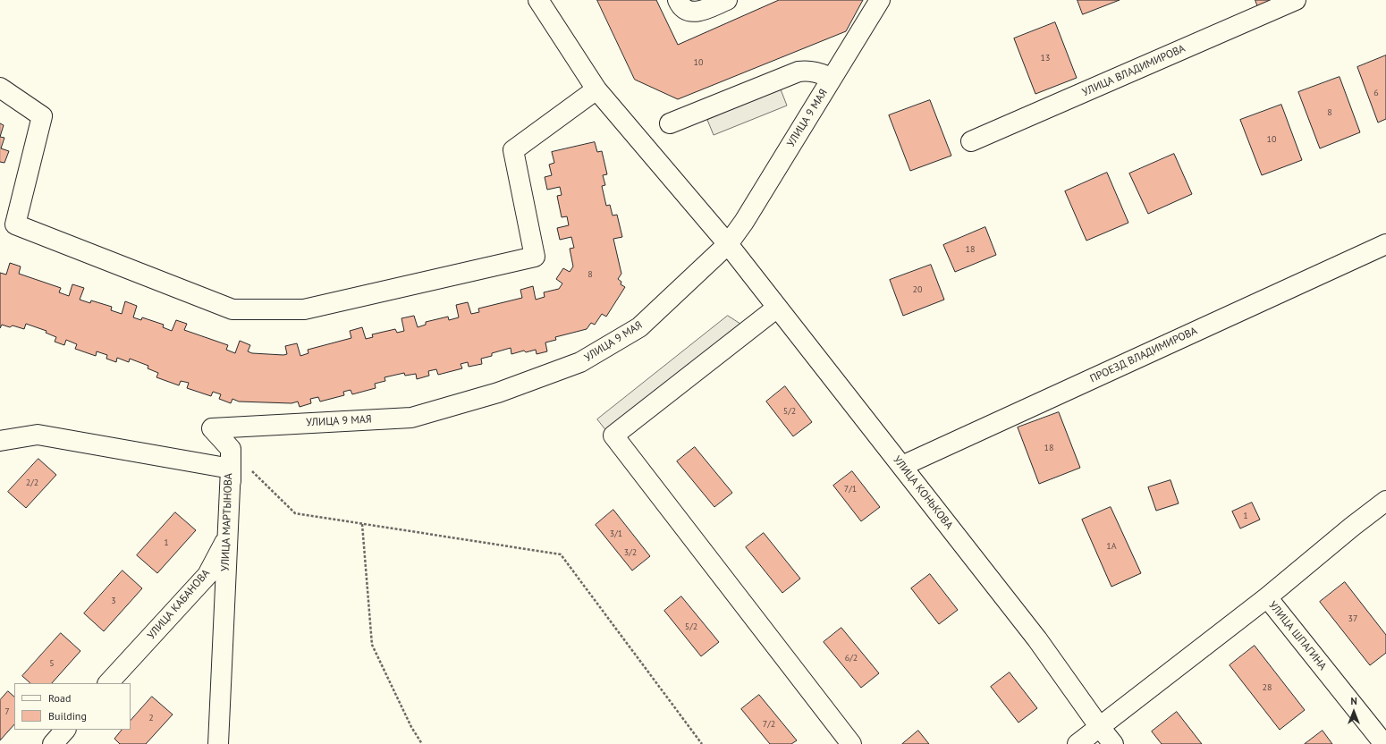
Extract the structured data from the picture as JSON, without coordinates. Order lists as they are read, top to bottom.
{
  "streets": {
    "street": [
      "УЛИЦА ВЛАДИМИРОВА",
      "УЛИЦА 9 МАЯ",
      "ПРОЕЗД ВЛАДИМИРОВА",
      "УЛИЦА КОНЬКОВА",
      "УЛИЦА МАРТЫНОВА",
      "УЛИЦА КАБАНОВА",
      "УЛИЦА ШПАГИНА"
    ]
  },
  "crossings": [
    ["УЛИЦА 9 МАЯ", "УЛИЦА КОНЬКОВА"],
    ["УЛИЦА 9 МАЯ", "УЛИЦА КАБАНОВА"],
    ["ПРОЕЗД ВЛАДИМИРОВА", "УЛИЦА КОНЬКОВА"],
    ["УЛИЦА МАРТЫНОВА", "УЛИЦА КАБАНОВА"]
  ],
  "house_numbers": [
    "13",
    "10",
    "6",
    "8",
    "10",
    "18",
    "8",
    "20",
    "5/2",
    "18",
    "2/2",
    "7/1",
    "1",
    "3/1",
    "1",
    "1А",
    "3/2",
    "3",
    "37",
    "5/2",
    "6/2",
    "5",
    "28",
    "7",
    "2",
    "7/2"
  ],
  "legend": ["Road", "Building"],
  "north": "top"
}
